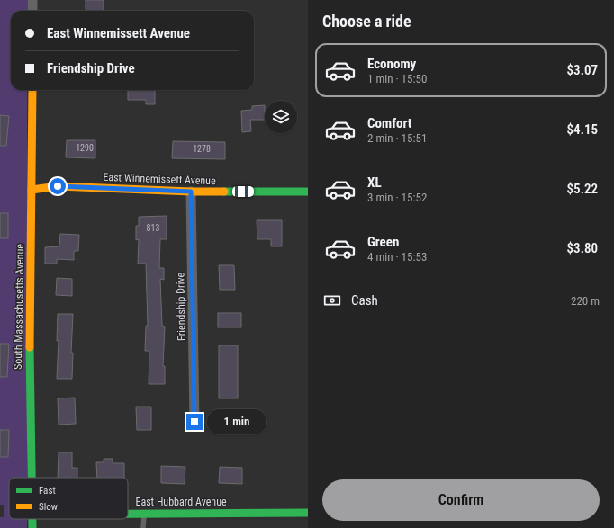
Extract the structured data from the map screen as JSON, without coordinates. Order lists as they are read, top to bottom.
{
  "streets": {
    "street": [
      "East Winnemissett Avenue",
      "South Massachusetts Avenue",
      "Friendship Drive",
      "East Hubbard Avenue"
    ]
  },
  "crossings": [
    ["East Winnemissett Avenue", "South Massachusetts Avenue"],
    ["East Winnemissett Avenue", "Friendship Drive"]
  ],
  "house_numbers": ["1290", "1278", "813"],
  "legend": ["Fast", "Slow"],
  "page": {
    "heading": "Choose a ride",
    "banner": ["East Winnemissett Avenue", "Friendship Drive"],
    "list": [
      {
        "name": "Economy",
        "note": "1 min · 15:50",
        "value": "$3.07"
      },
      {
        "name": "Comfort",
        "note": "2 min · 15:51",
        "value": "$4.15"
      },
      {
        "name": "XL",
        "note": "3 min · 15:52",
        "value": "$5.22"
      },
      {
        "name": "Green",
        "note": "4 min · 15:53",
        "value": "$3.80"
      }
    ],
    "pay": ["Cash", "220 m"],
    "bubble": "1 min",
    "buttons": "Confirm"
  }
}
